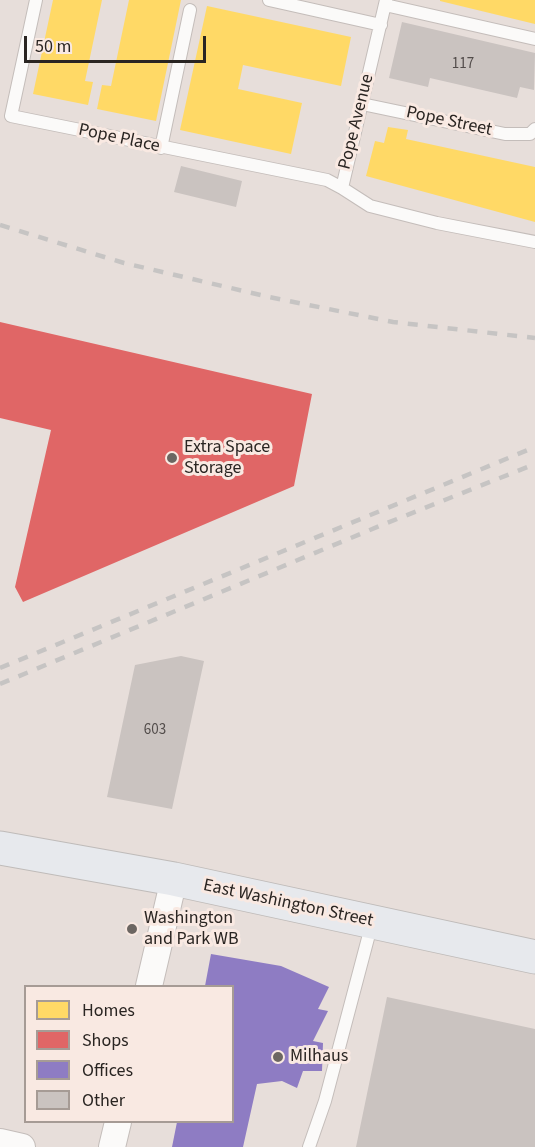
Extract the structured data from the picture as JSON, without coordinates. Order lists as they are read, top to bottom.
{
  "streets": {
    "main road": ["East Washington Street"],
    "lane": ["Pope Avenue", "Pope Street", "Pope Place"]
  },
  "crossings": [
    ["Pope Avenue", "Pope Street"],
    ["Pope Avenue", "Pope Place"]
  ],
  "places": ["Extra Space Storage", "Washington and Park WB", "Milhaus"],
  "house_numbers": ["117", "603"],
  "legend": [
    "Homes",
    "Shops",
    "Offices",
    "Other"
  ],
  "scale_bar": "50 m"
}
